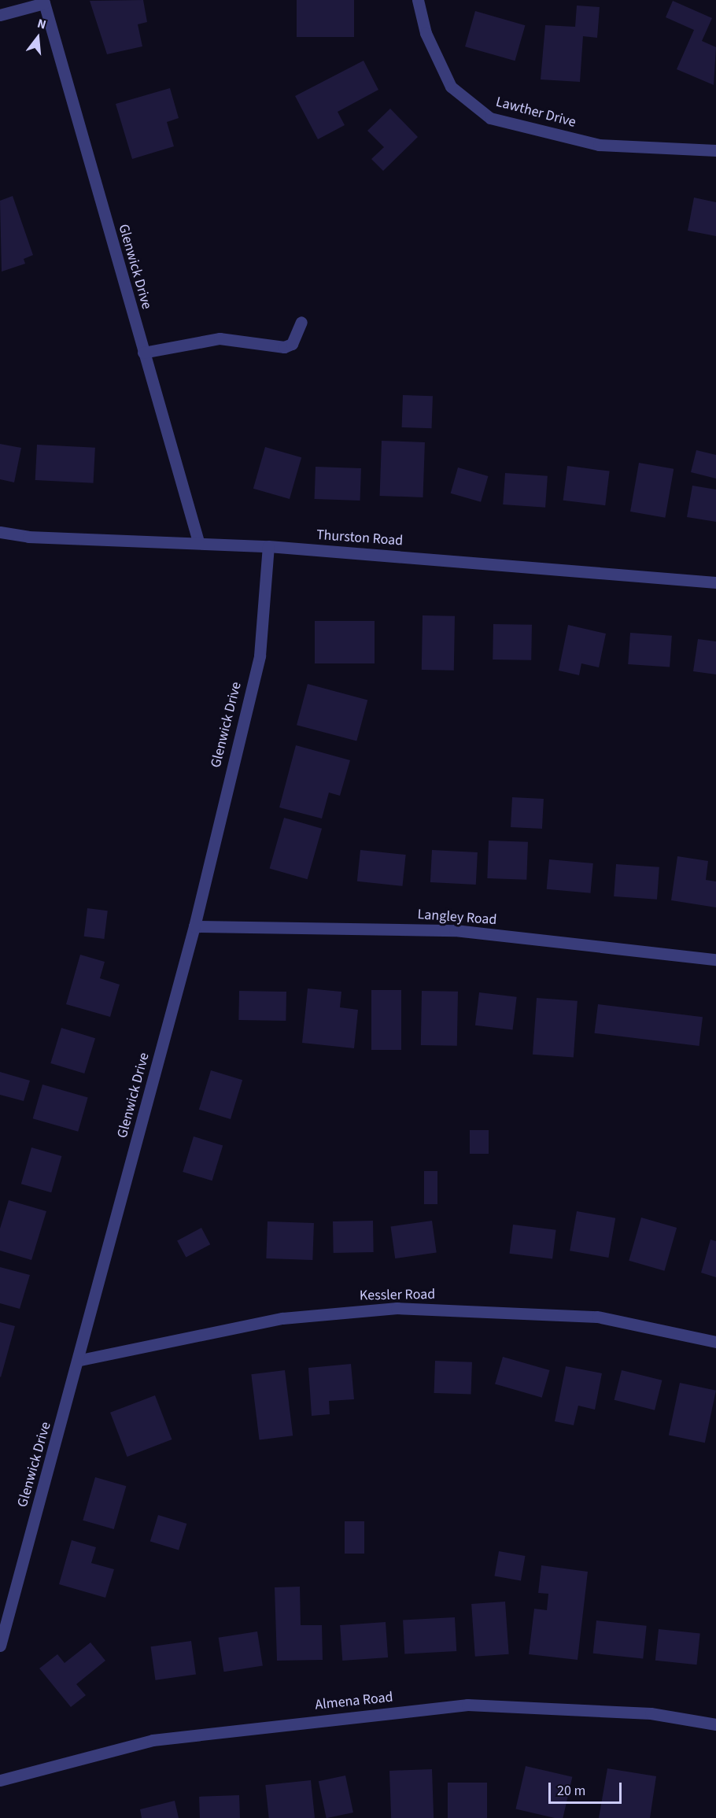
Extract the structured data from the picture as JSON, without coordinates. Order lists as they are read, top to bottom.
{
  "streets": {
    "street": [
      "Lawther Drive",
      "Glenwick Drive",
      "Thurston Road",
      "Langley Road",
      "Kessler Road",
      "Almena Road"
    ]
  },
  "crossings": [
    ["Glenwick Drive", "Thurston Road"],
    ["Glenwick Drive", "Langley Road"],
    ["Glenwick Drive", "Kessler Road"]
  ],
  "scale_bar": "20 m",
  "north": "top"
}
